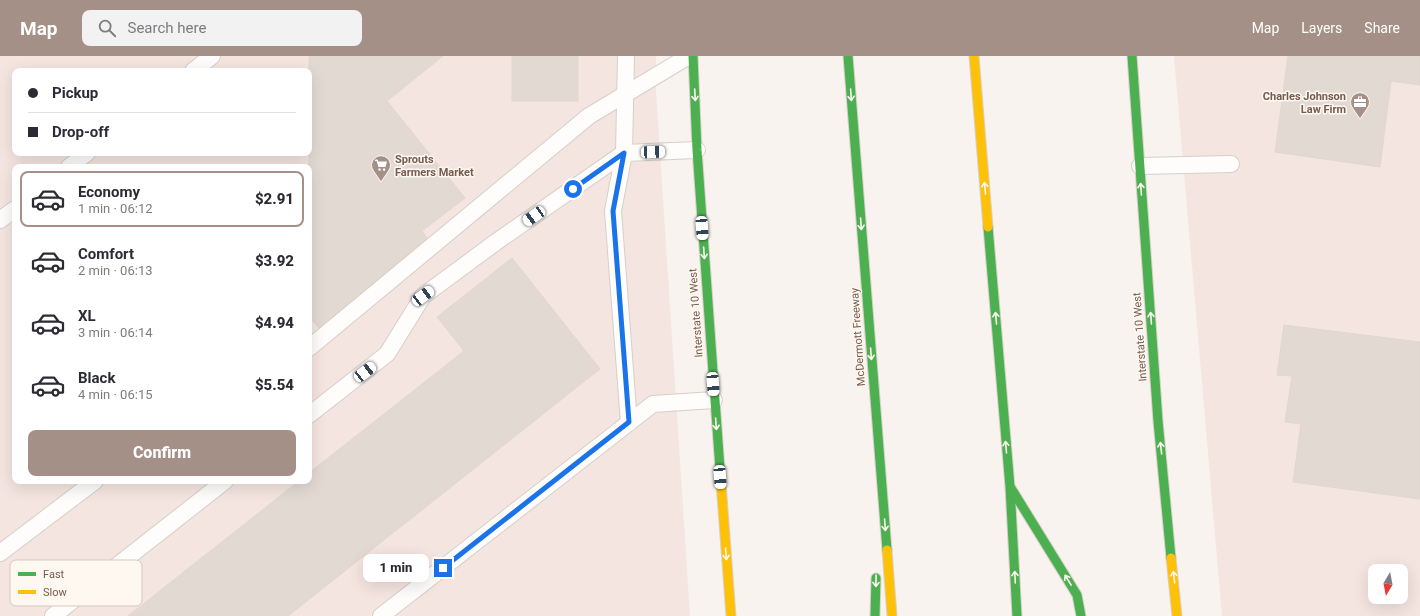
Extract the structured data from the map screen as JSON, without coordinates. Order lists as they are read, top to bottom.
{
  "streets": {
    "main road": ["Interstate 10 West", "McDermott Freeway"]
  },
  "one_way": ["McDermott Freeway"],
  "places": {
    "office": ["Charles Johnson Law Firm"],
    "supermarket": ["Sprouts Farmers Market"]
  },
  "legend": ["Fast", "Slow"],
  "north": "bottom",
  "page": {
    "header": "Map",
    "search": "Search here",
    "nav": ["Map", "Layers", "Share"],
    "banner": ["Pickup", "Drop-off"],
    "list": [
      {
        "name": "Economy",
        "note": "1 min · 06:12",
        "value": "$2.91"
      },
      {
        "name": "Comfort",
        "note": "2 min · 06:13",
        "value": "$3.92"
      },
      {
        "name": "XL",
        "note": "3 min · 06:14",
        "value": "$4.94"
      },
      {
        "name": "Black",
        "note": "4 min · 06:15",
        "value": "$5.54"
      }
    ],
    "buttons": "Confirm",
    "bubble": "1 min"
  }
}
